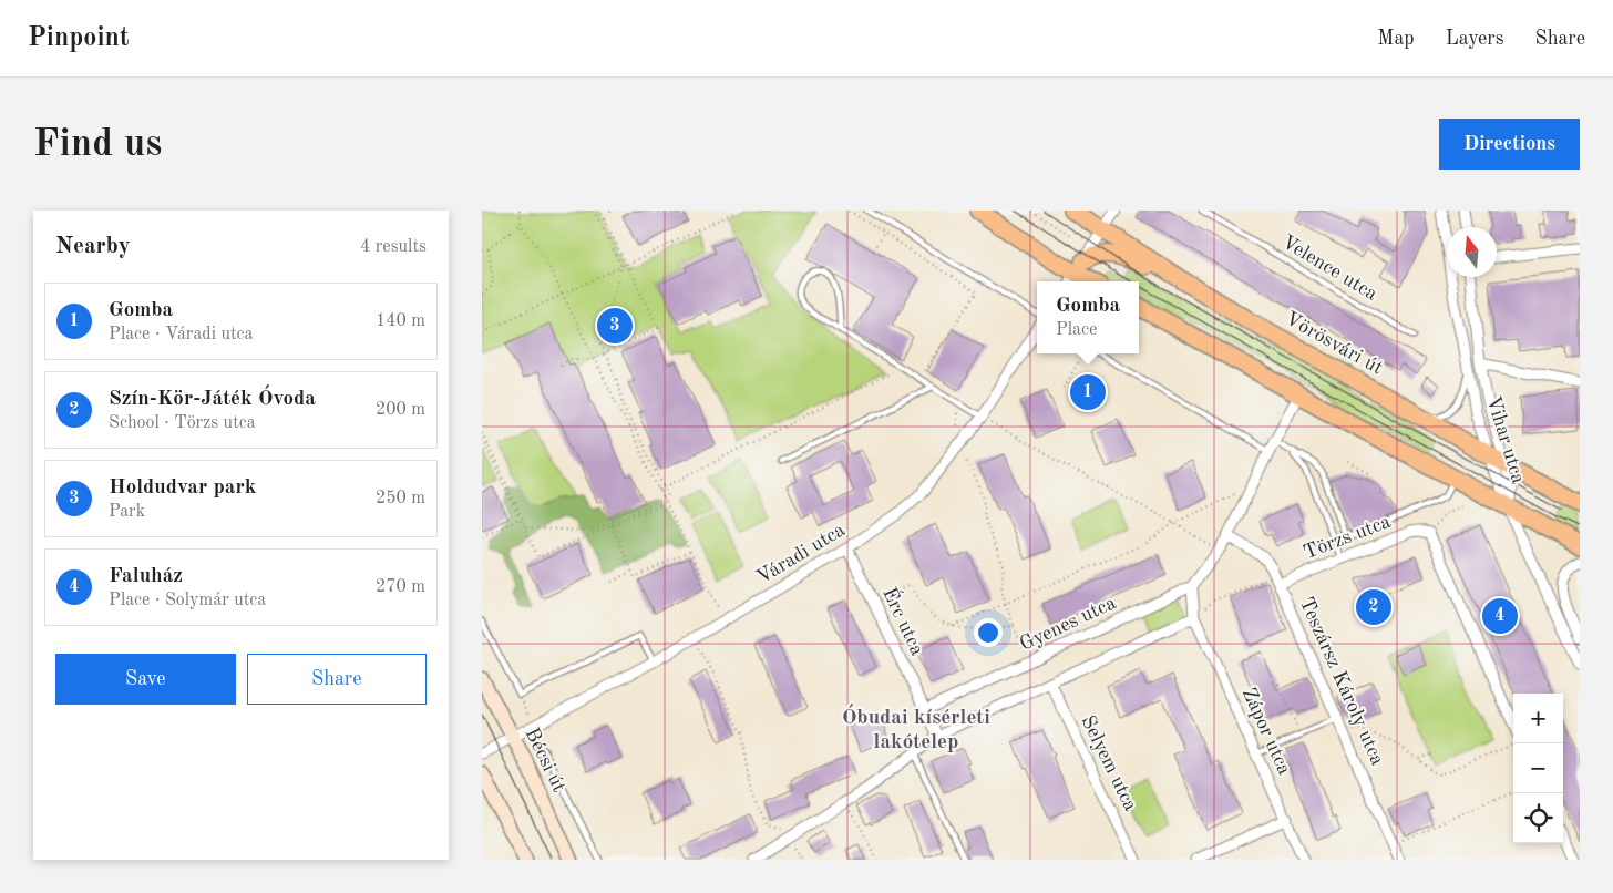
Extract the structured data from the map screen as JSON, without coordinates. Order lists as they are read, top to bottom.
{
  "streets": {
    "main road": ["Vörösvári út", "Bécsi út"],
    "street": [
      "Vihar utca",
      "Törzs utca",
      "Váradi utca",
      "Érc utca",
      "Gyenes utca",
      "Teszársz Károly utca",
      "Zápor utca",
      "Selyem utca"
    ],
    "lane": ["Velence utca"]
  },
  "crossings": [
    ["Vörösvári út", "Vihar utca"],
    ["Törzs utca", "Teszársz Károly utca"],
    ["Váradi utca", "Érc utca"],
    ["Váradi utca", "Bécsi út"],
    ["Érc utca", "Gyenes utca"],
    ["Gyenes utca", "Teszársz Károly utca"]
  ],
  "districts": ["Óbudai kísérleti lakótelep"],
  "north": "top",
  "page": {
    "header": "Pinpoint",
    "nav": ["Map", "Layers", "Share"],
    "buttons": [
      "Directions",
      ["Save", "Share"]
    ],
    "title": "Find us",
    "heading": ["Nearby", "4 results"],
    "popup": ["Gomba", "Place"],
    "list": [
      {
        "mark": "1",
        "name": "Gomba",
        "note": "Place · Váradi utca",
        "value": "140 m"
      },
      {
        "mark": "2",
        "name": "Szín-Kör-Játék Óvoda",
        "note": "School · Törzs utca",
        "value": "200 m"
      },
      {
        "mark": "3",
        "name": "Holdudvar park",
        "note": "Park",
        "value": "250 m"
      },
      {
        "mark": "4",
        "name": "Faluház",
        "note": "Place · Solymár utca",
        "value": "270 m"
      }
    ],
    "pins": [
      "3",
      "1",
      "2",
      "4"
    ],
    "map_buttons": ["+", "−"]
  }
}
